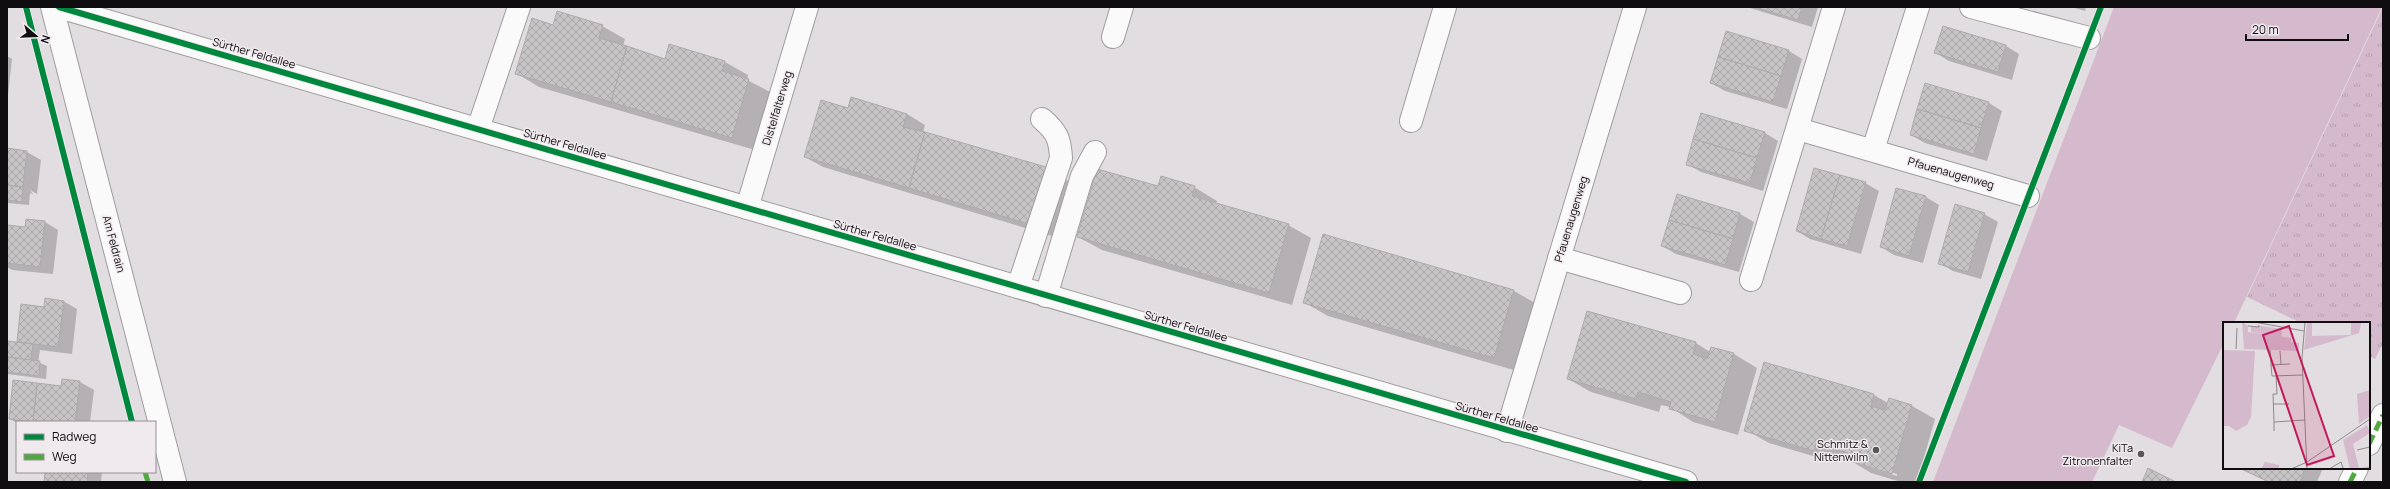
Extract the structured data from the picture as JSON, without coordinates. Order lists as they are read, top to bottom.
{
  "streets": {
    "street": [
      "Sürther Feldallee",
      "Distelfalterweg",
      "Pfauenaugenweg",
      "Am Feldrain"
    ]
  },
  "crossings": [
    ["Sürther Feldallee", "Distelfalterweg"],
    ["Sürther Feldallee", "Pfauenaugenweg"]
  ],
  "places": ["Schmitz & Nittenwilm", "KiTa Zitronenfalter"],
  "legend": ["Radweg", "Weg"],
  "scale_bar": "20 m",
  "north": "right"
}
